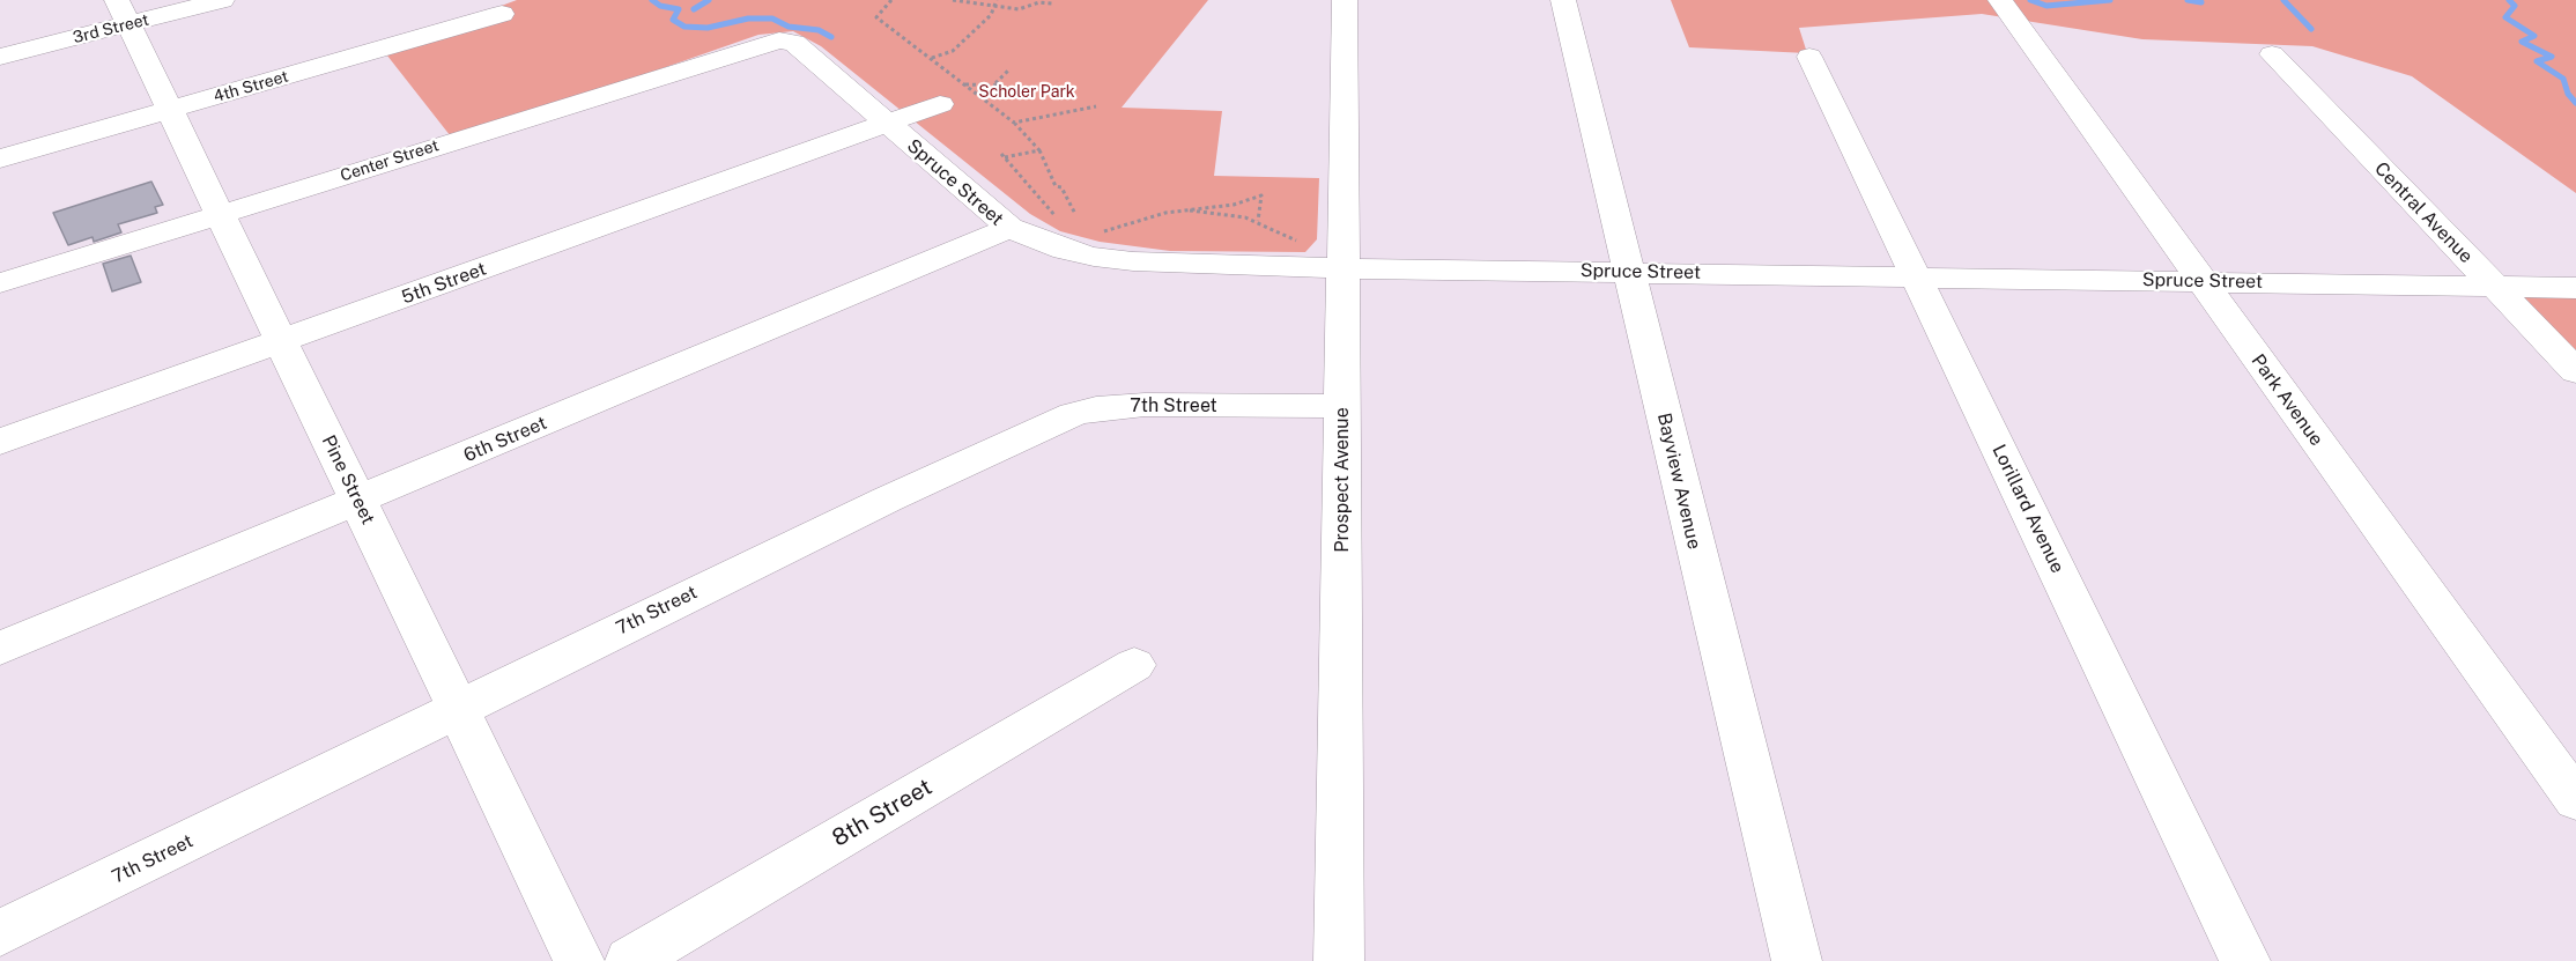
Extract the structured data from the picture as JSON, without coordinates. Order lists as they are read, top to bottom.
{
  "streets": {
    "street": [
      "3rd Street",
      "4th Street",
      "Center Street",
      "Spruce Street",
      "Central Avenue",
      "5th Street",
      "Park Avenue",
      "7th Street",
      "6th Street",
      "Pine Street",
      "Prospect Avenue",
      "Bayview Avenue",
      "Lorillard Avenue",
      "8th Street"
    ]
  },
  "crossings": [
    ["3rd Street", "Pine Street"],
    ["4th Street", "Pine Street"],
    ["Center Street", "Spruce Street"],
    ["Center Street", "Pine Street"],
    ["Spruce Street", "Central Avenue"],
    ["Spruce Street", "5th Street"],
    ["Spruce Street", "Park Avenue"],
    ["Spruce Street", "6th Street"],
    ["Spruce Street", "Prospect Avenue"],
    ["Spruce Street", "Bayview Avenue"],
    ["Spruce Street", "Lorillard Avenue"],
    ["5th Street", "Pine Street"],
    ["7th Street", "Pine Street"],
    ["7th Street", "Prospect Avenue"],
    ["6th Street", "Pine Street"]
  ],
  "parks": ["Scholer Park"]
}
